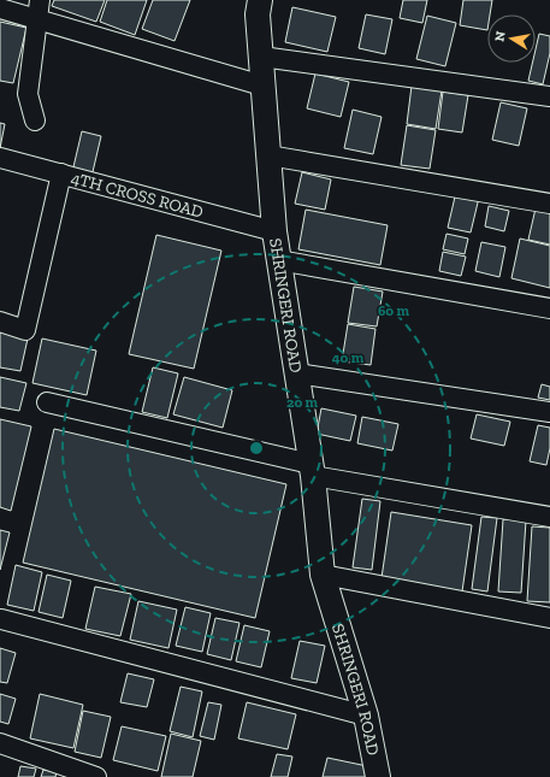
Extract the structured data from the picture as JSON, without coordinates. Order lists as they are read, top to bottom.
{
  "streets": {
    "street": ["4TH CROSS ROAD", "SHRINGERI ROAD"]
  },
  "crossings": [
    ["4TH CROSS ROAD", "SHRINGERI ROAD"]
  ],
  "north": "left",
  "rings": ["60 m", "40 m", "20 m"]
}
